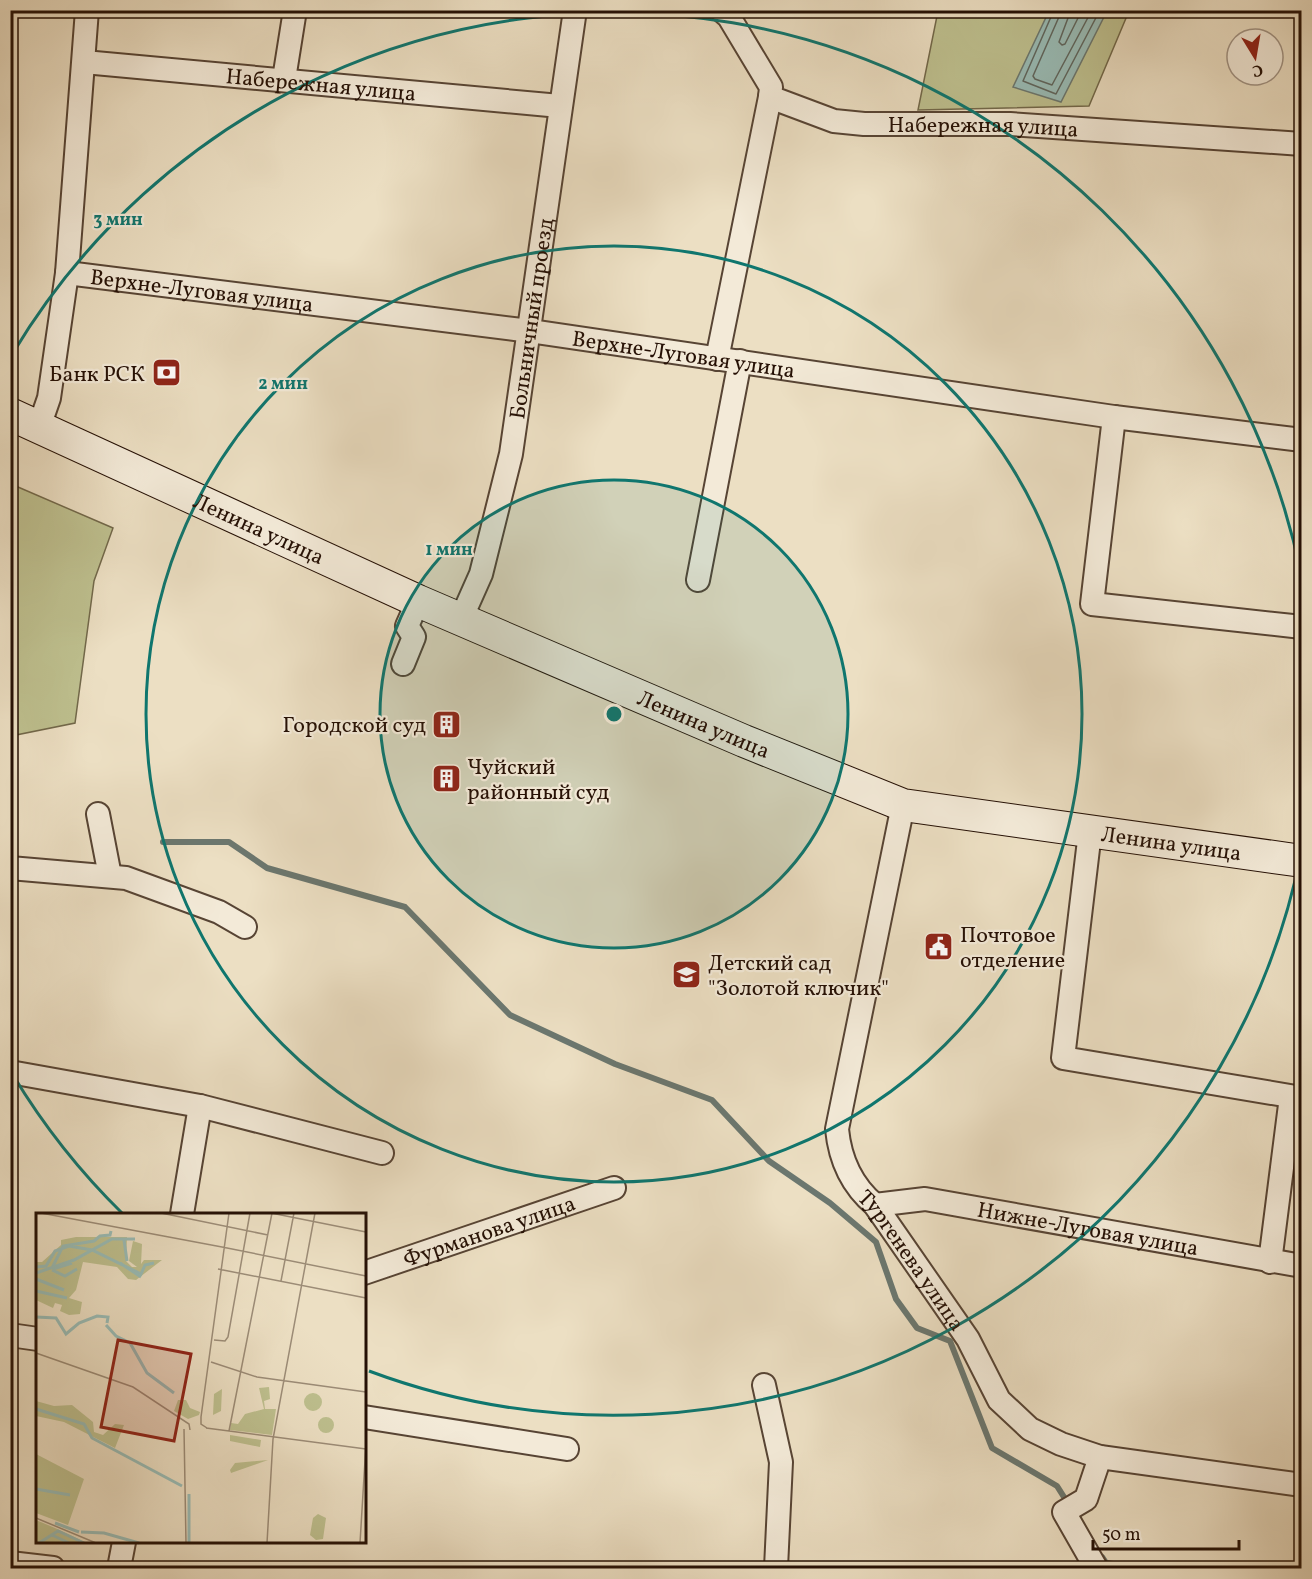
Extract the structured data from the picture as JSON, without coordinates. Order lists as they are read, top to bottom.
{
  "streets": {
    "main road": ["Ленина улица"],
    "street": [
      "Набережная улица",
      "Верхне-Луговая улица",
      "Больничный проезд",
      "Нижне-Луговая улица",
      "Фурманова улица",
      "Тургенева улица"
    ]
  },
  "crossings": [
    ["Набережная улица", "Больничный проезд"],
    ["Верхне-Луговая улица", "Больничный проезд"],
    ["Больничный проезд", "Ленина улица"],
    ["Ленина улица", "Тургенева улица"],
    ["Нижне-Луговая улица", "Тургенева улица"]
  ],
  "places": {
    "bank": ["Банк РСК"],
    "building": ["Городской суд", "Чуйский районный суд"],
    "public building": ["Почтовое отделение"],
    "school or university": ["Детский сад \"Золотой ключик\""]
  },
  "scale_bar": "50 m",
  "north": "bottom",
  "rings": ["3 мин", "2 мин", "1 мин"]
}
